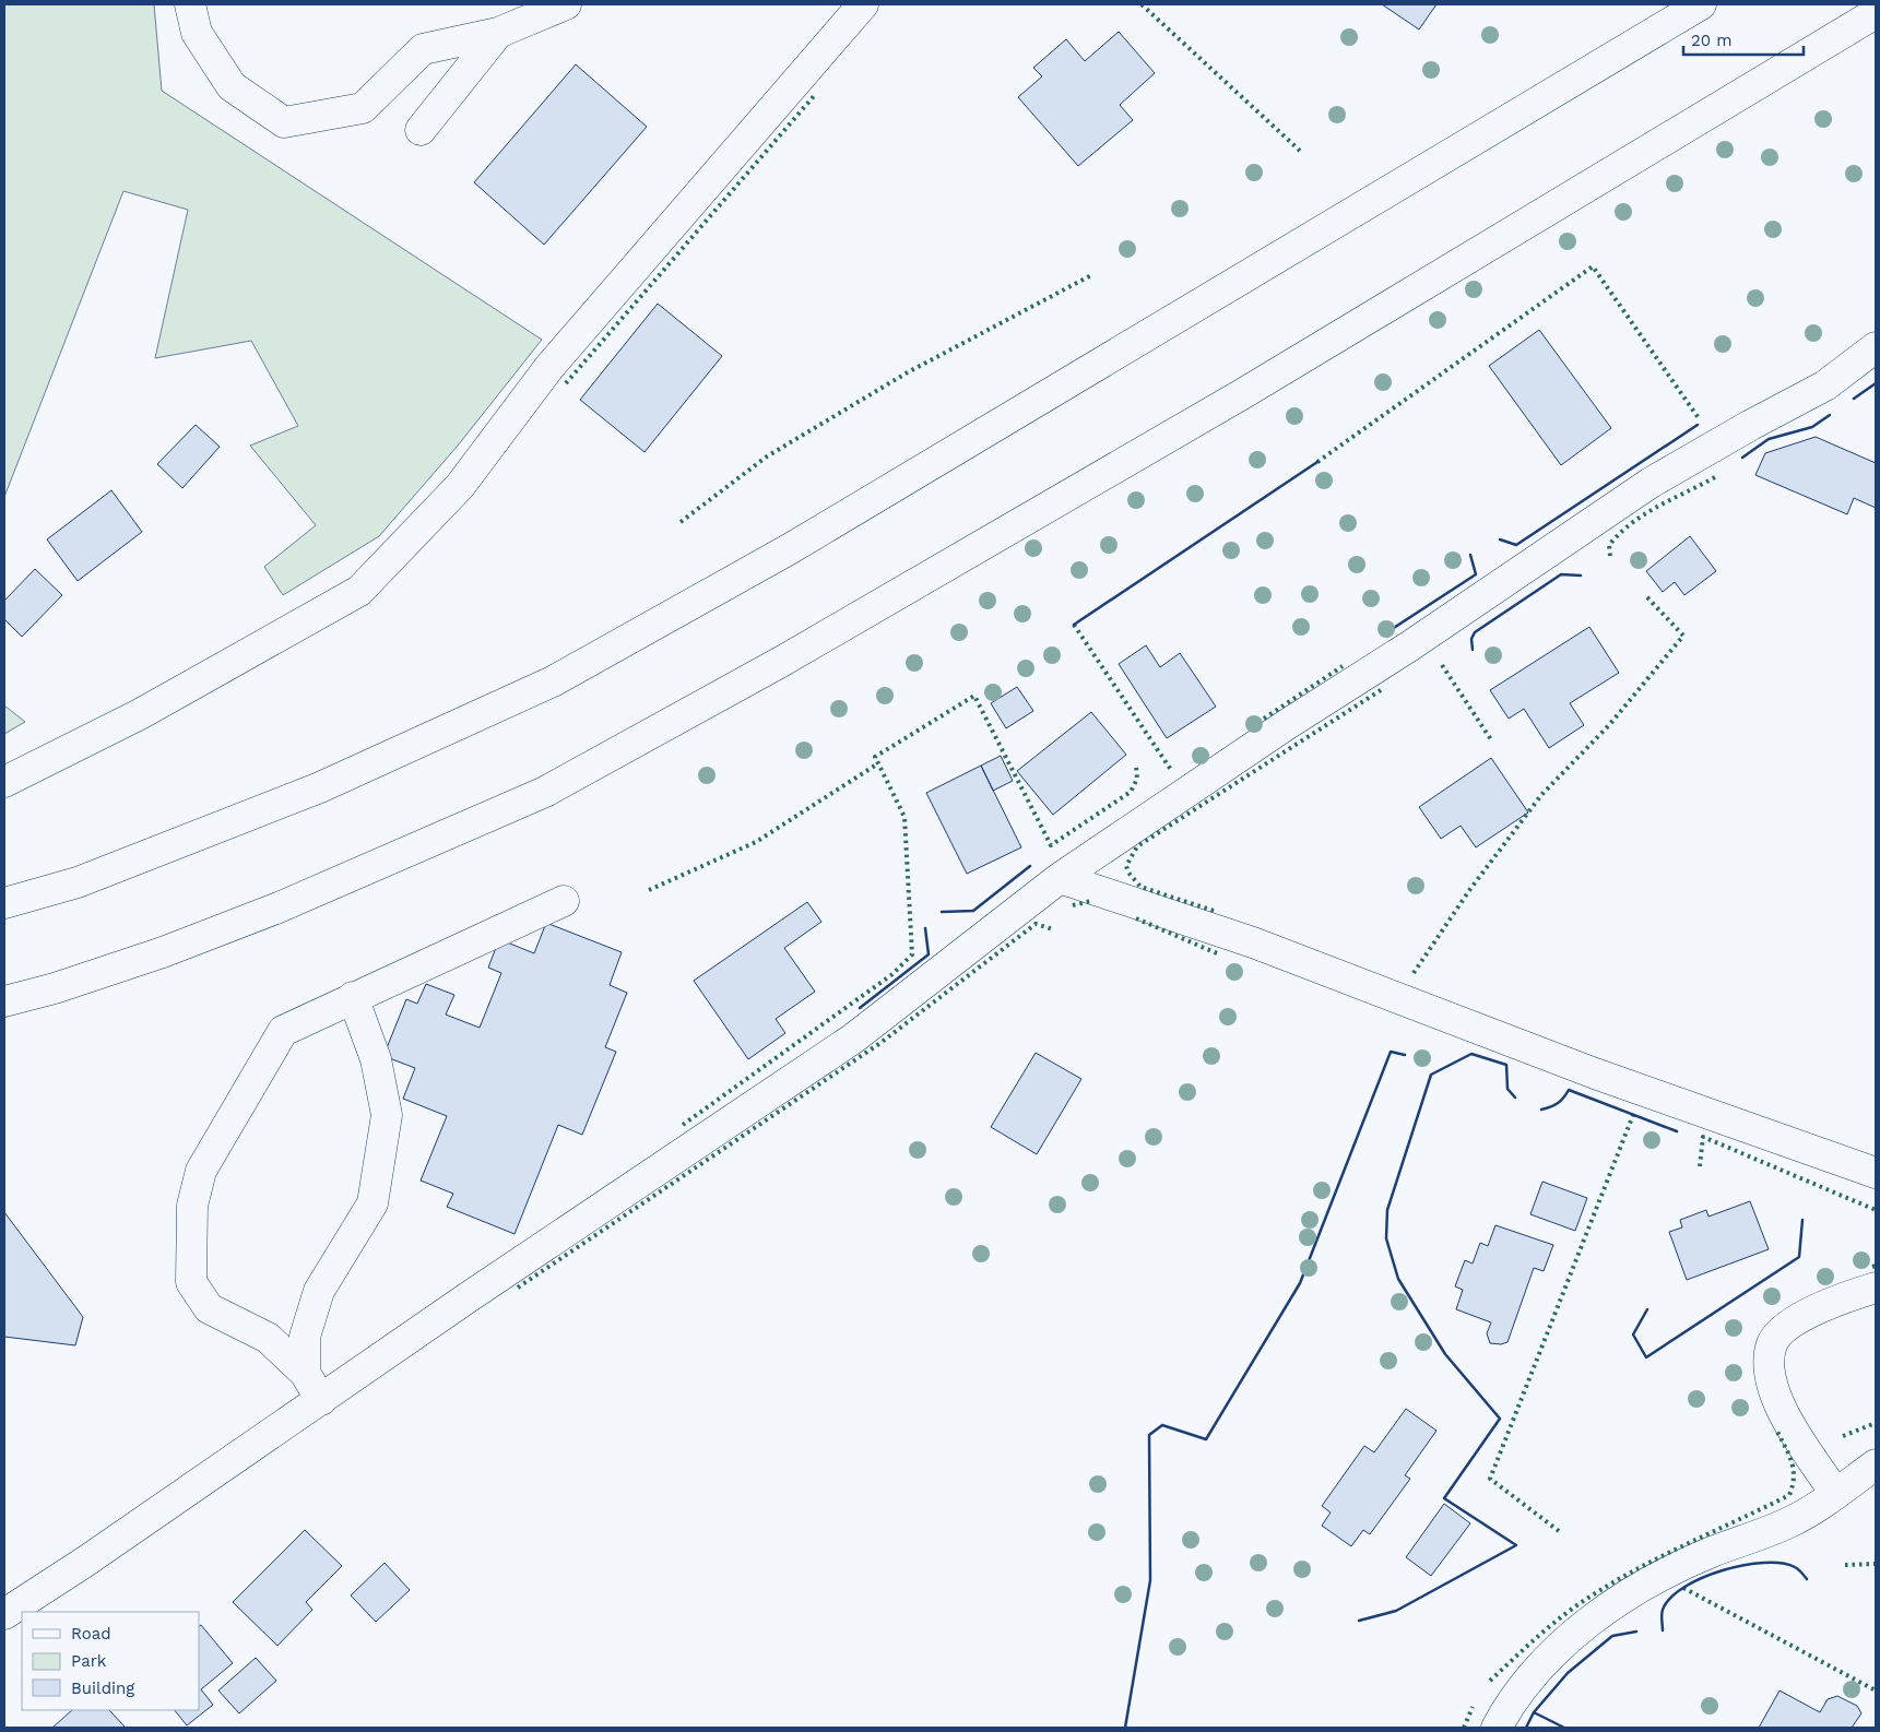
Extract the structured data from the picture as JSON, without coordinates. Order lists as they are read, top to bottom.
{
  "legend": ["Road", "Park", "Building"],
  "scale_bar": "20 m"
}
